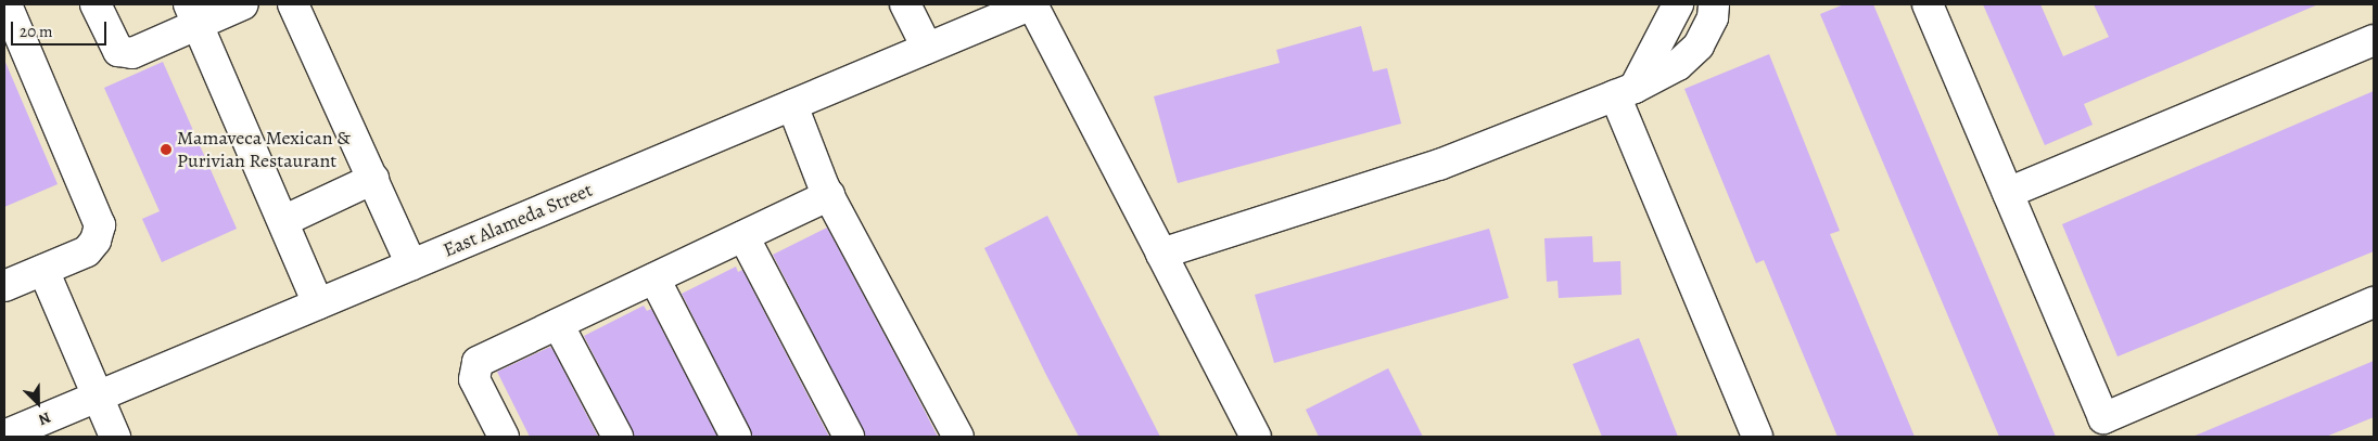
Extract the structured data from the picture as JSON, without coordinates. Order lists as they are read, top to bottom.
{
  "streets": {
    "street": ["East Alameda Street"]
  },
  "places": ["Mamaveca Mexican & Purivian Restaurant"],
  "scale_bar": "20 m",
  "north": "bottom right"
}
